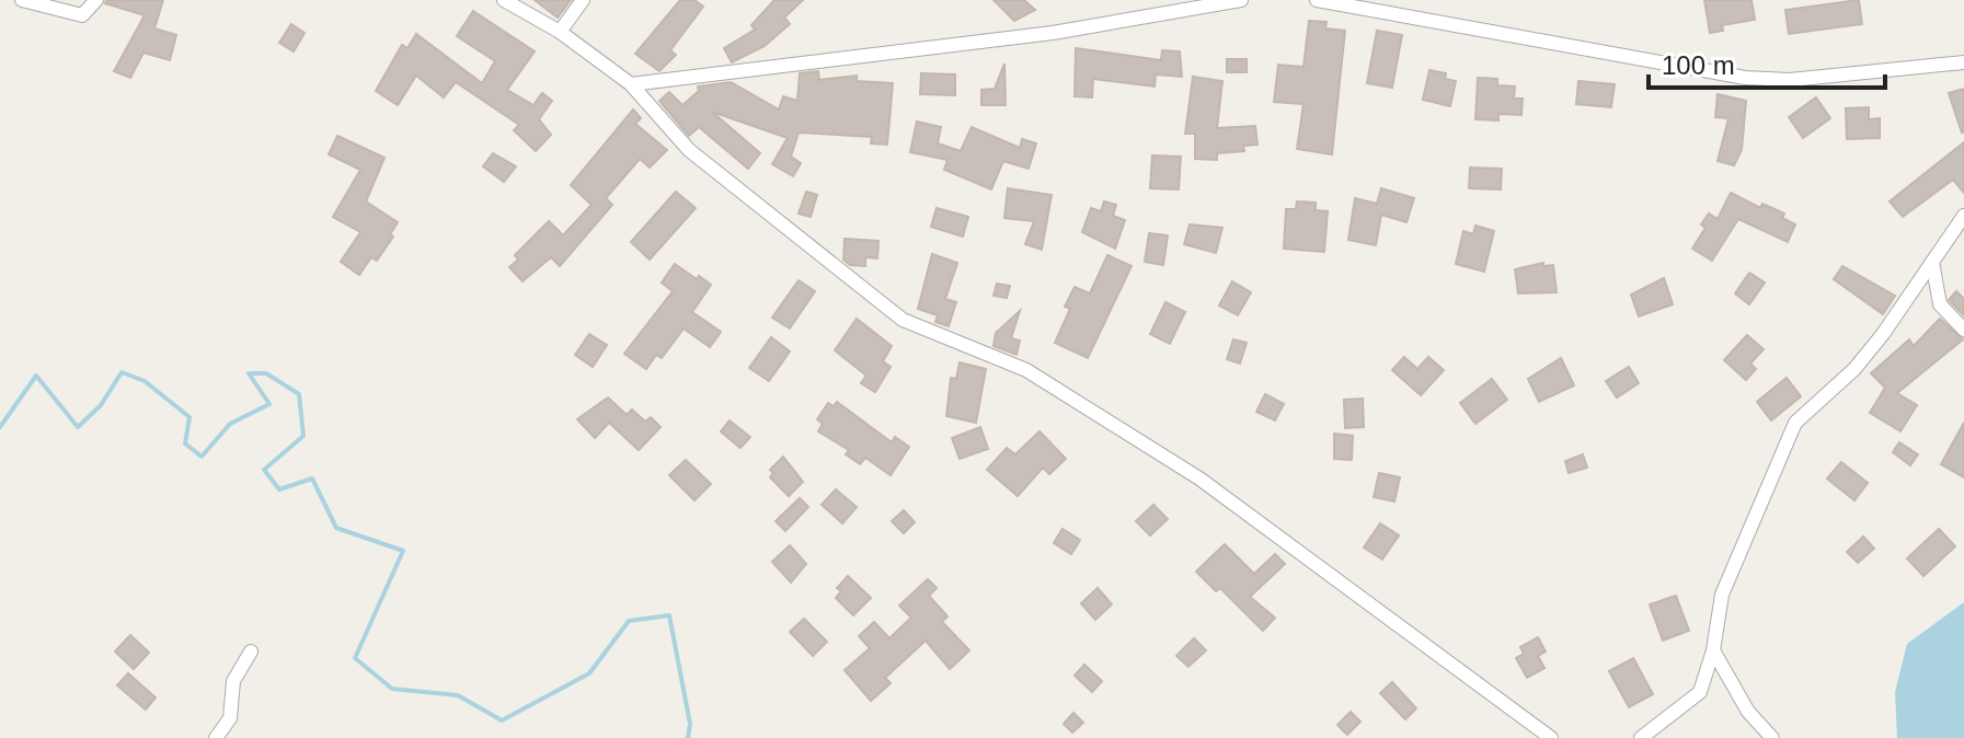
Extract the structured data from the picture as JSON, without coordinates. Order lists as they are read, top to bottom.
{
  "scale_bar": "100 m"
}
